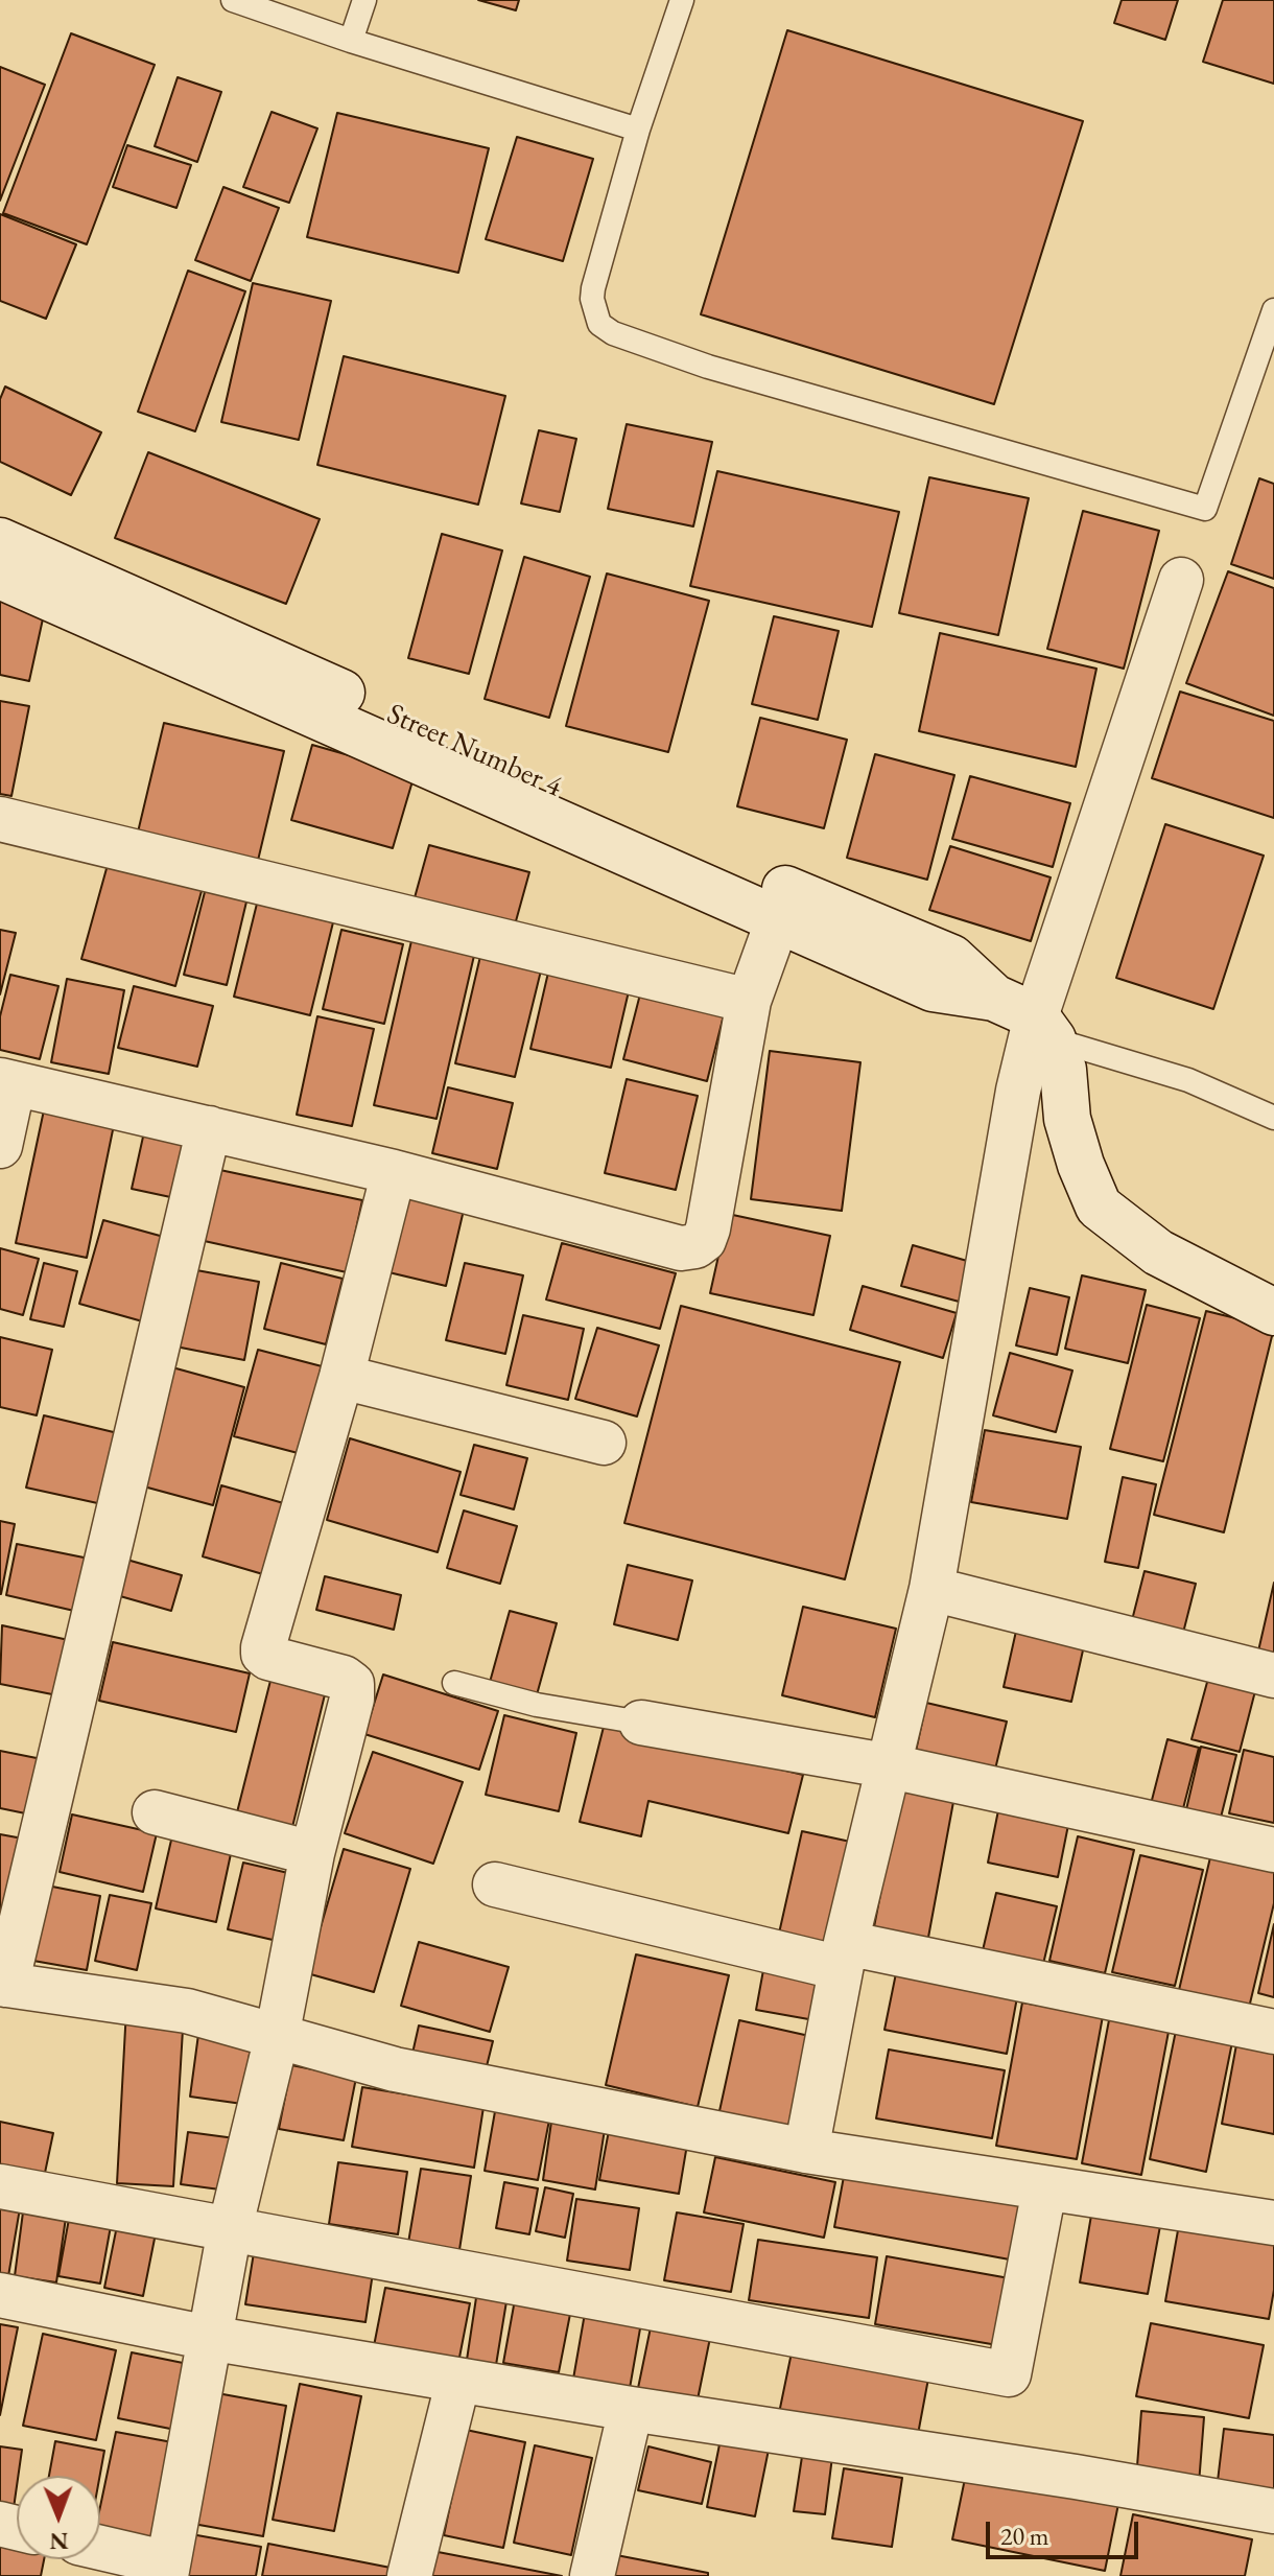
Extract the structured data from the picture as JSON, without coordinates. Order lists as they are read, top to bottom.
{
  "streets": {
    "street": ["Street Number 4"]
  },
  "scale_bar": "20 m",
  "north": "bottom"
}
